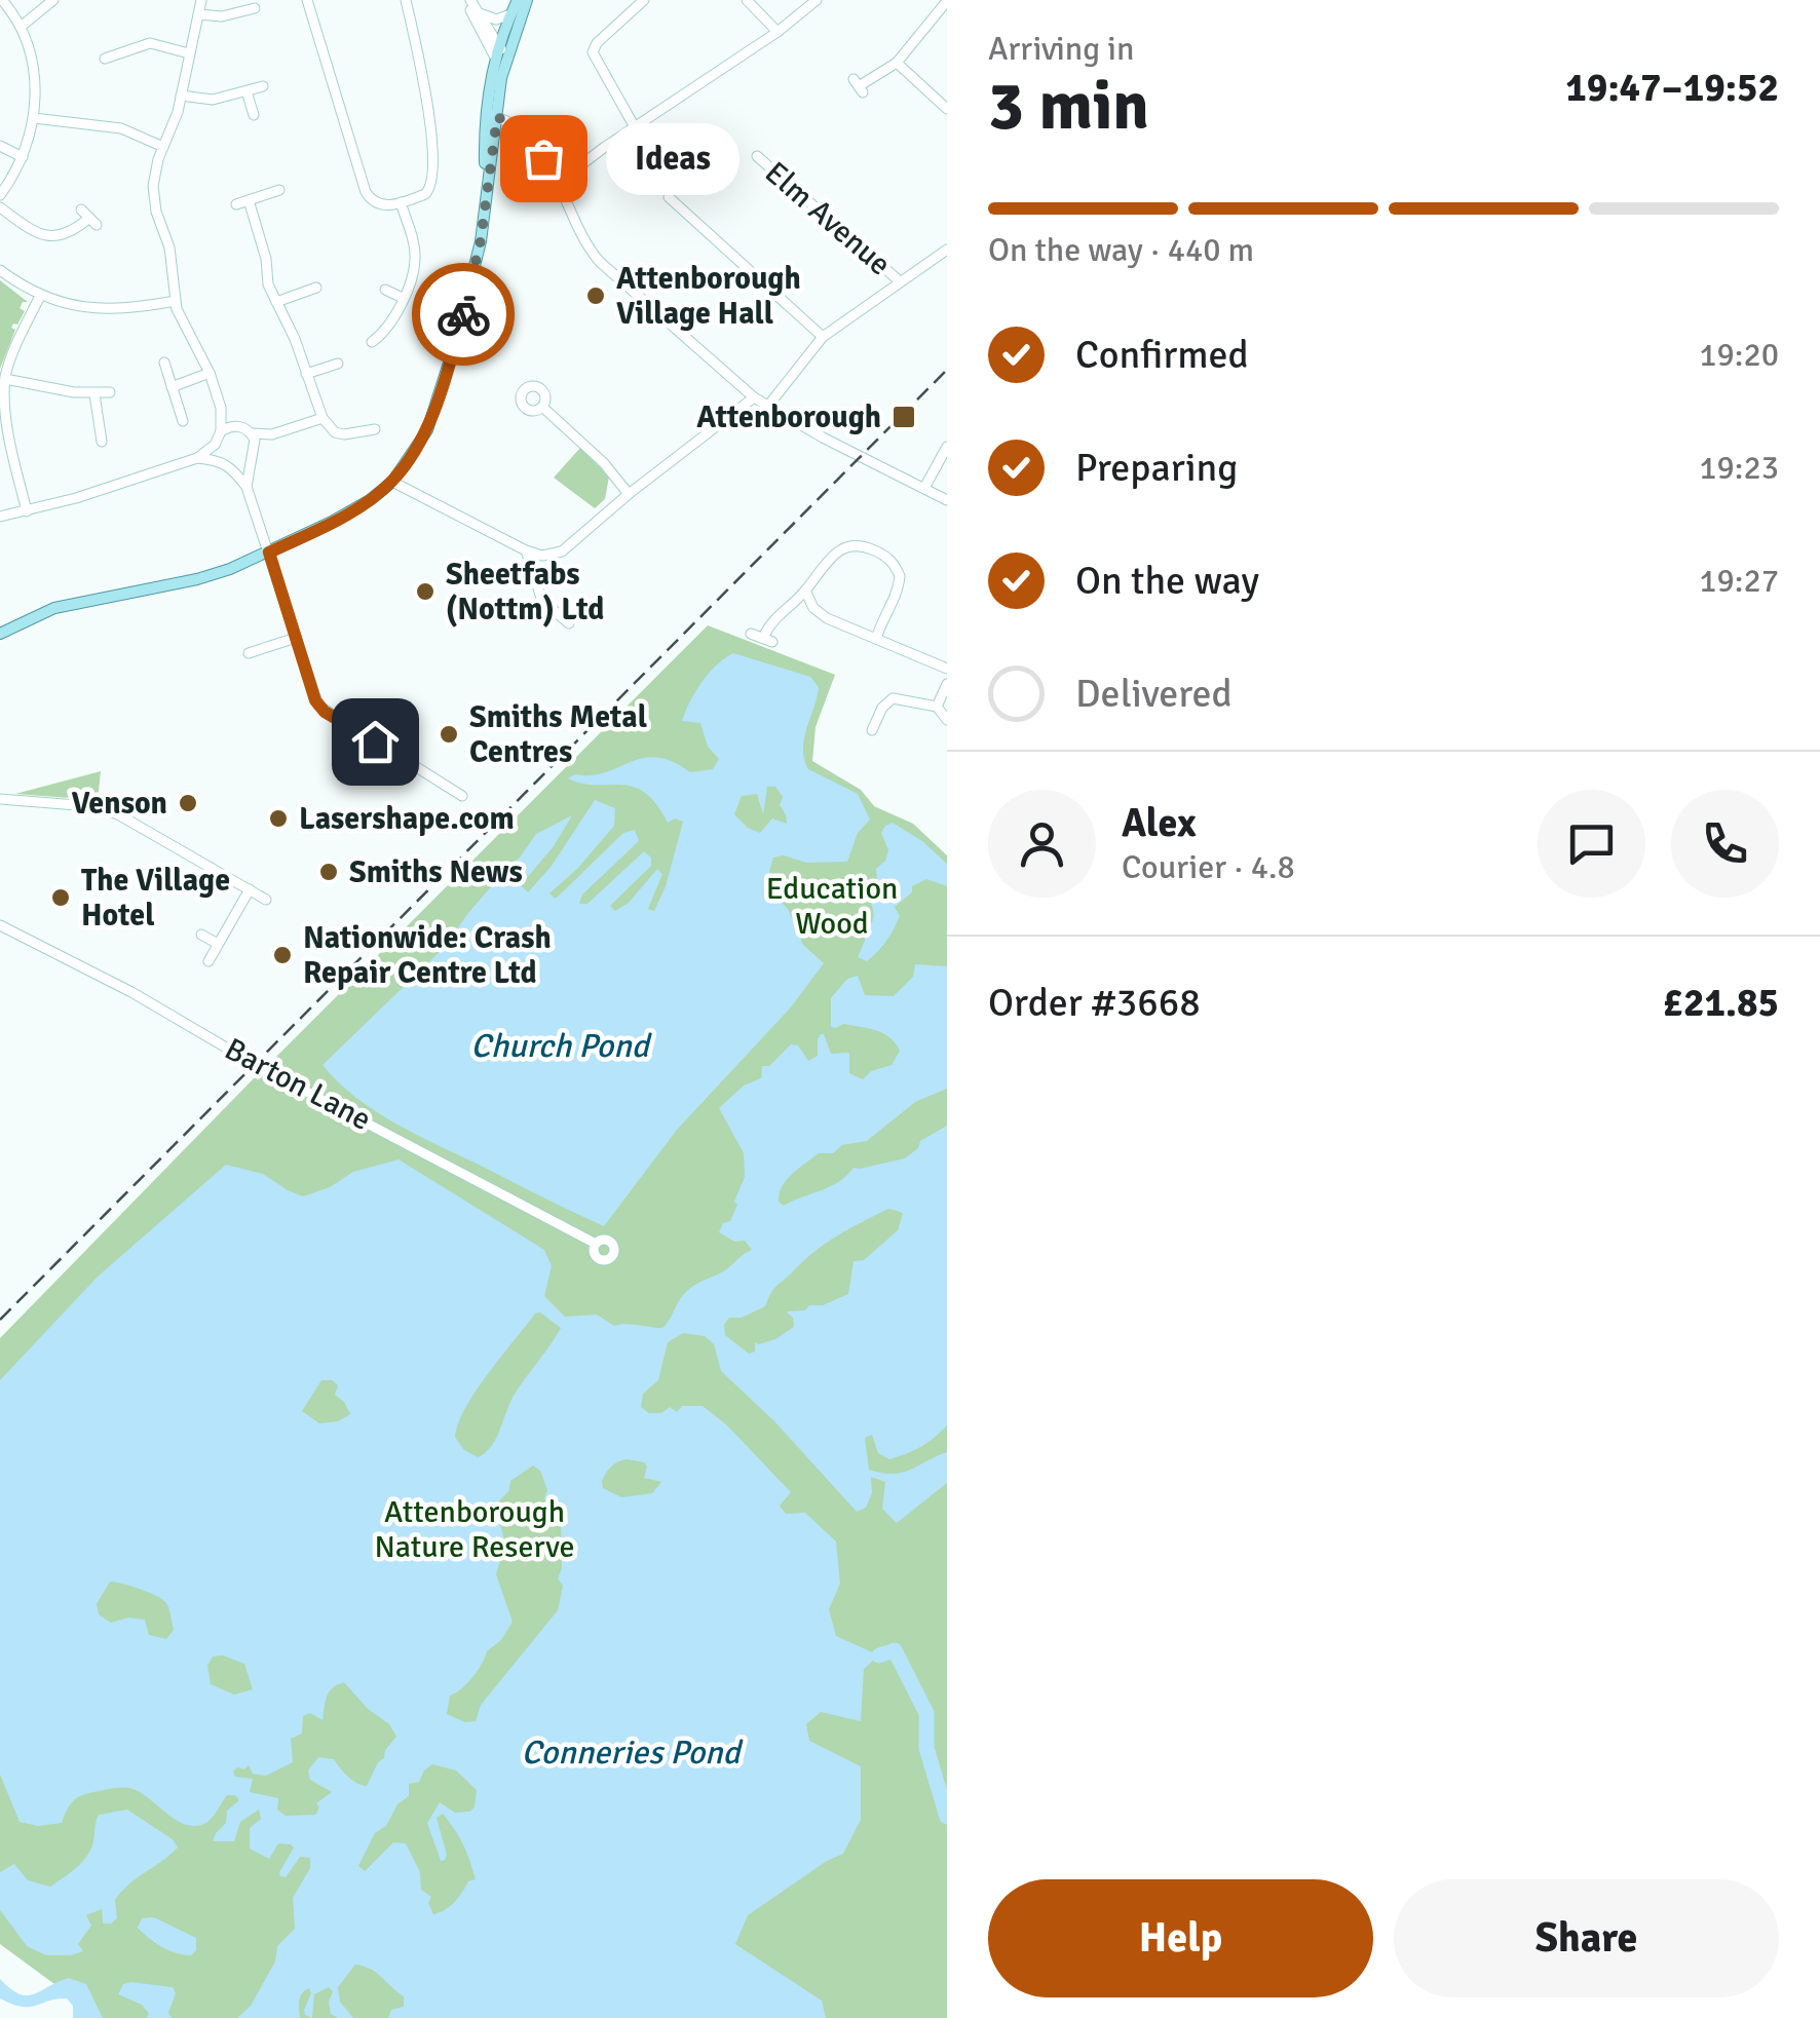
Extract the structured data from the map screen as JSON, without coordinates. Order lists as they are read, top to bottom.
{
  "streets": {
    "street": ["Elm Avenue", "Barton Lane"]
  },
  "water": ["Church Pond", "Conneries Pond"],
  "parks": ["Education Wood", "Attenborough Nature Reserve"],
  "places": {
    "other": [
      "Ideas",
      "Attenborough Village Hall",
      "Sheetfabs (Nottm) Ltd",
      "Smiths Metal Centres",
      "Venson",
      "Lasershape.com",
      "Smiths News",
      "The Village Hotel",
      "Nationwide: Crash Repair Centre Ltd"
    ],
    "transit": ["Attenborough"]
  },
  "page": {
    "heading": ["3 min", "Arriving in", "19:47–19:52"],
    "panel": [
      "Alex",
      "Courier · 4.8",
      "Order #3668",
      "£21.85"
    ],
    "bubble": "Ideas",
    "bar": "On the way · 440 m",
    "list": [
      ["Confirmed", "19:20"],
      ["Preparing", "19:23"],
      ["On the way", "19:27"],
      "Delivered"
    ],
    "buttons": ["Help", "Share"]
  }
}
